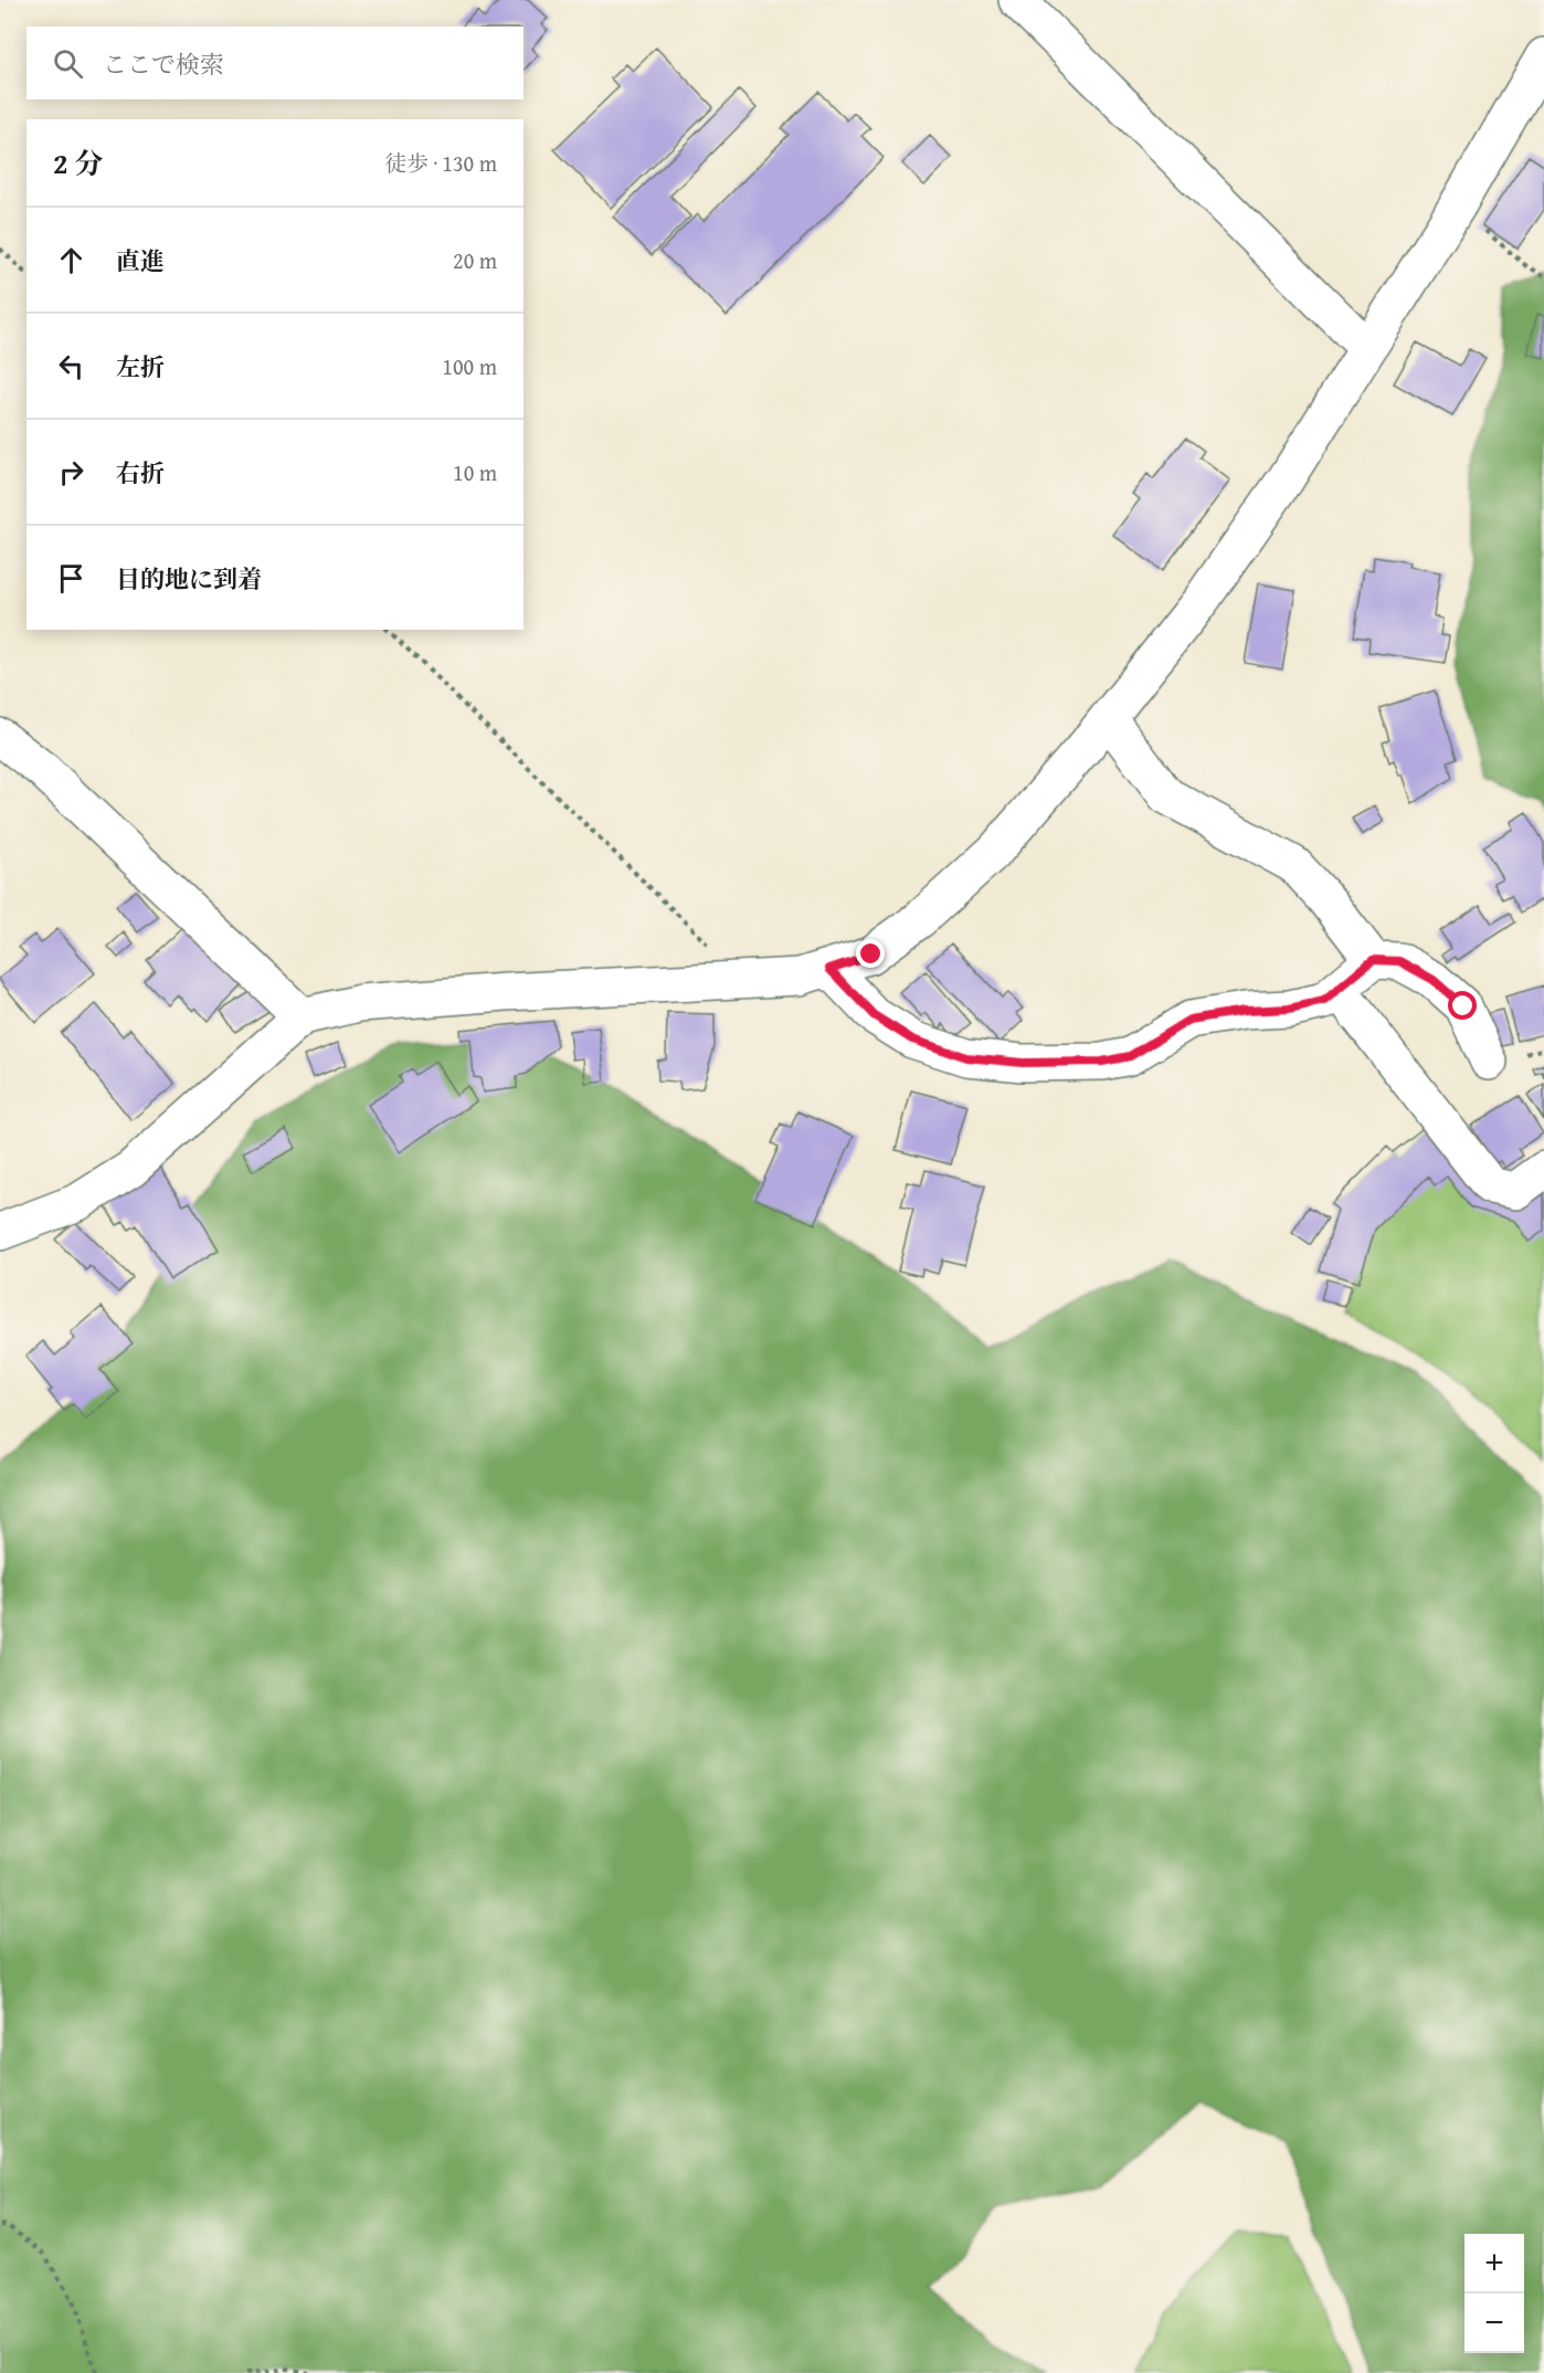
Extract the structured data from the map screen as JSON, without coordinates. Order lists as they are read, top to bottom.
{
  "page": {
    "search": "ここで検索",
    "heading": ["2 分", "徒歩 · 130 m"],
    "list": [
      ["直進", "20 m"],
      ["左折", "100 m"],
      ["右折", "10 m"],
      "目的地に到着"
    ],
    "map_buttons": ["+", "−"]
  }
}
